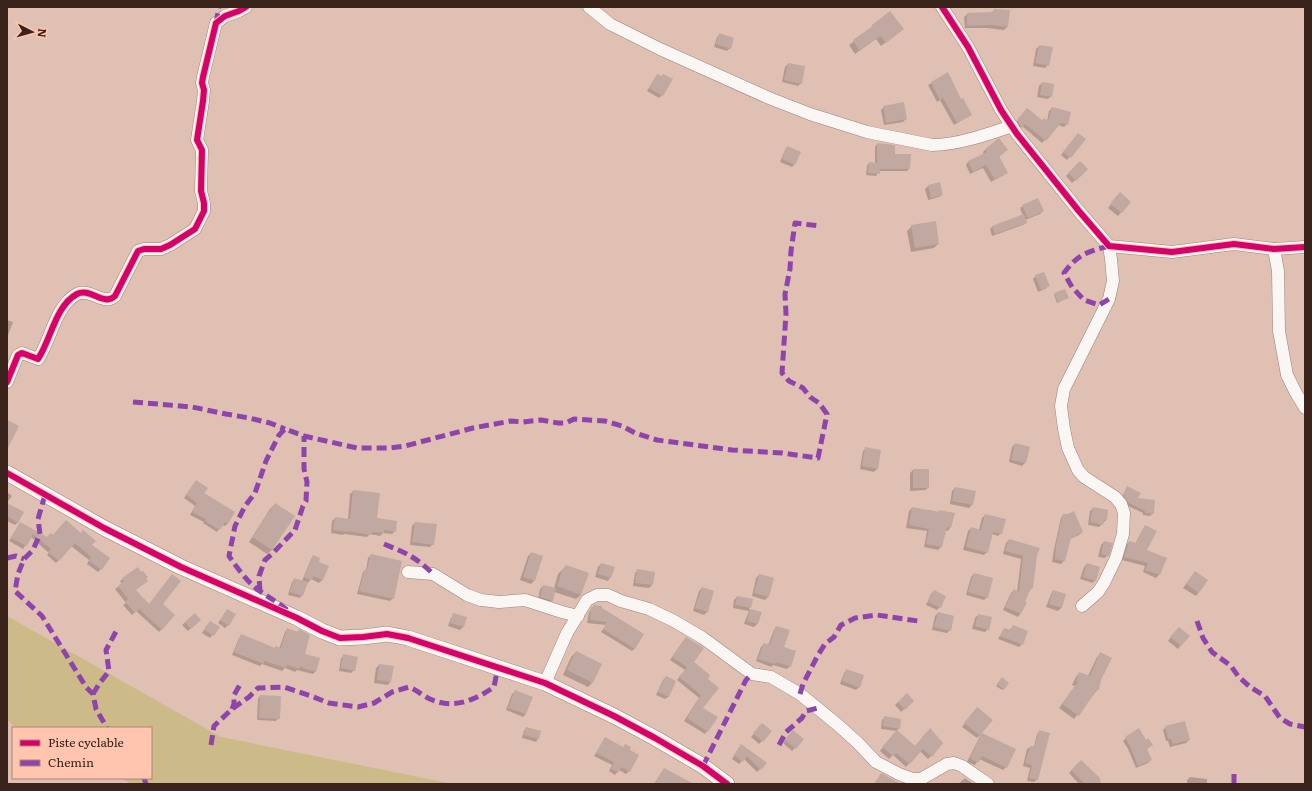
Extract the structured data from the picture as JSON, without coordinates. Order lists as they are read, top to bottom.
{
  "legend": ["Piste cyclable", "Chemin"],
  "north": "right"
}
